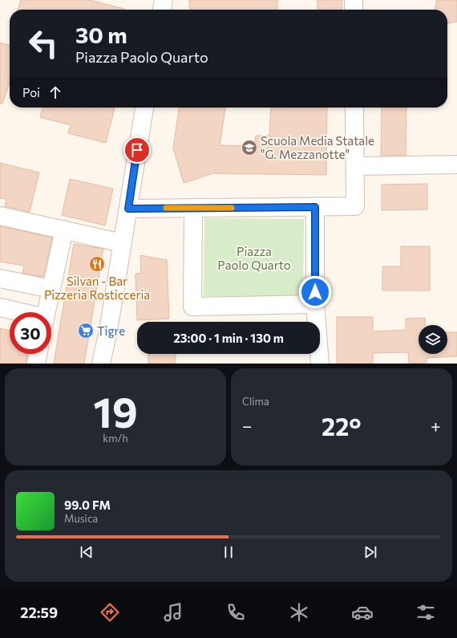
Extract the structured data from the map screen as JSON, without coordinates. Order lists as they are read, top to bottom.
{
  "parks": ["Piazza Paolo Quarto"],
  "places": {
    "school or university": ["Scuola Media Statale \"G. Mezzanotte\""],
    "restaurant": ["Silvan - Bar Pizzeria Rosticceria"],
    "supermarket": ["Tigre"]
  },
  "page": {
    "turn": ["30 m", "Piazza Paolo Quarto"],
    "then": "Poi",
    "limit": "30",
    "trip": "23:00 · 1 min · 130 m",
    "tile": [
      ["19", "km/h"],
      "Clima"
    ],
    "heat": ["−", "22°", "+"],
    "song": ["99.0 FM", "Musica"],
    "tabs": "22:59"
  }
}
